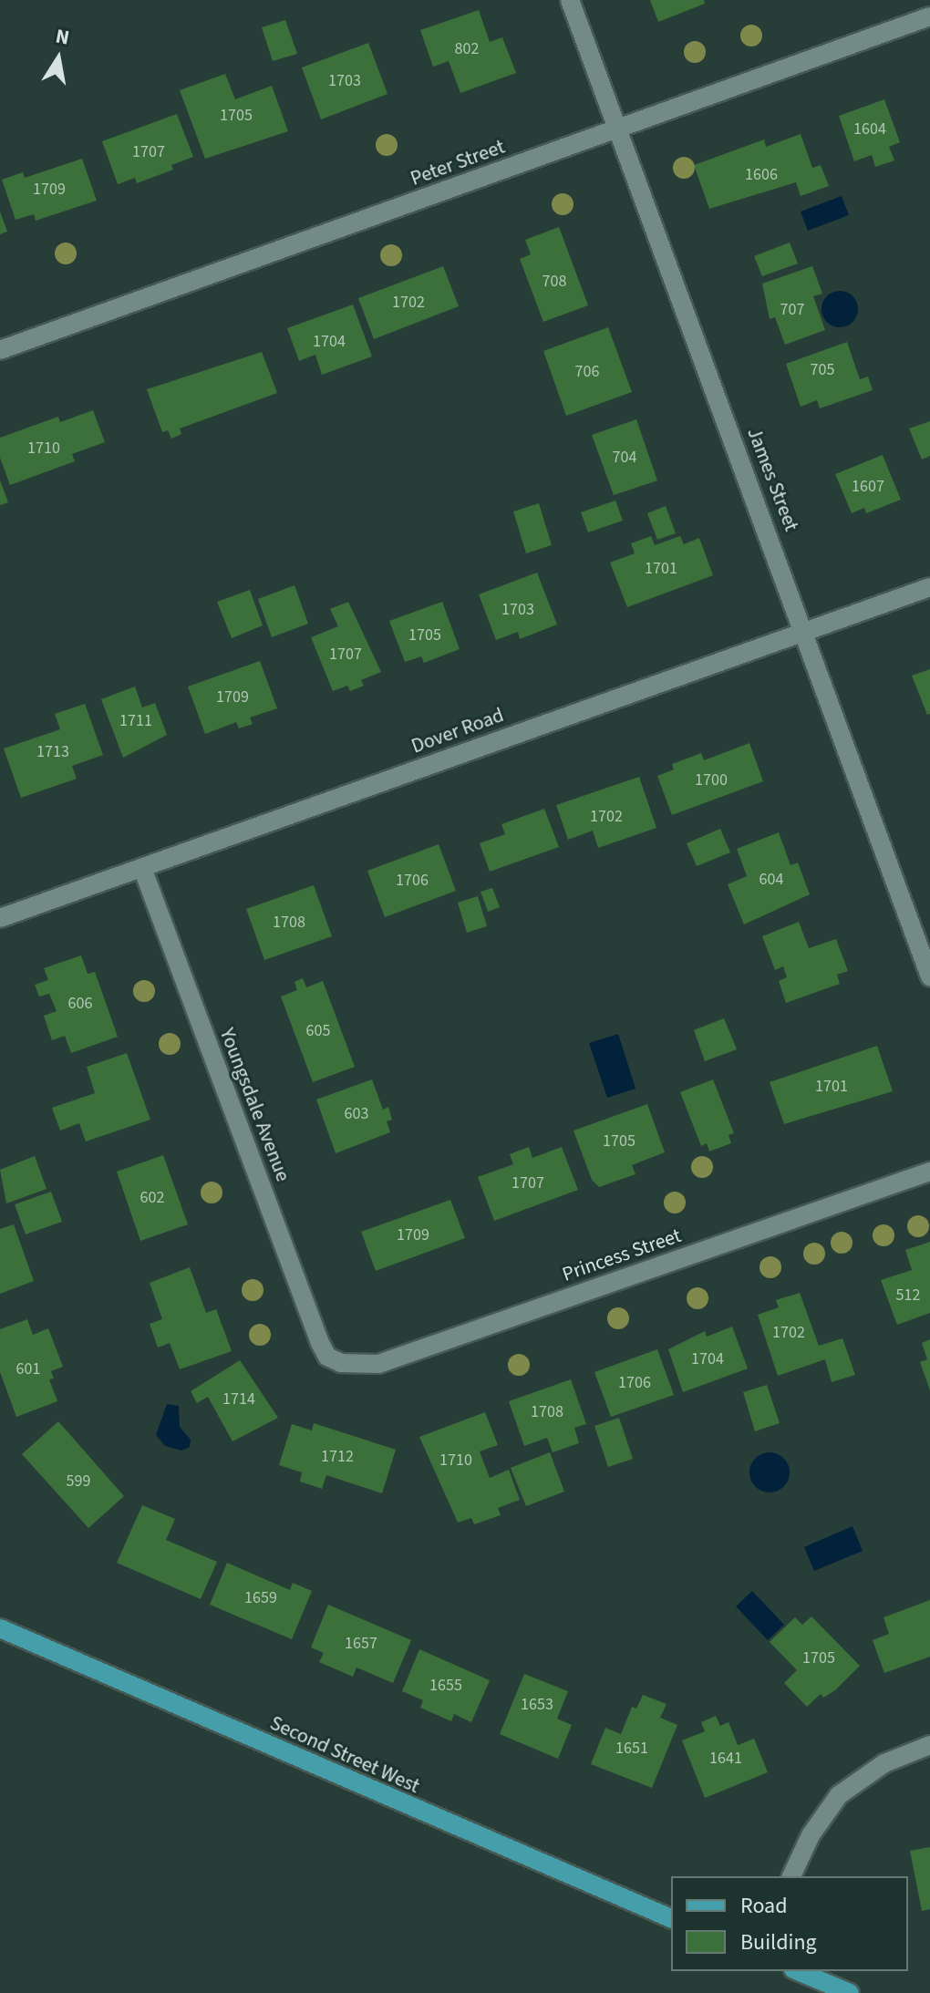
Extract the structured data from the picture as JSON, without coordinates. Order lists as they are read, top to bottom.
{
  "streets": {
    "main road": ["Second Street West"],
    "street": [
      "Peter Street",
      "James Street",
      "Dover Road",
      "Youngsdale Avenue",
      "Princess Street"
    ]
  },
  "crossings": [
    ["Peter Street", "James Street"],
    ["James Street", "Dover Road"],
    ["Dover Road", "Youngsdale Avenue"],
    ["Youngsdale Avenue", "Princess Street"]
  ],
  "house_numbers": [
    "802",
    "1703",
    "1705",
    "1604",
    "1707",
    "1606",
    "1709",
    "708",
    "1702",
    "707",
    "1704",
    "705",
    "706",
    "1710",
    "704",
    "1607",
    "1701",
    "1703",
    "1705",
    "1707",
    "1709",
    "1711",
    "1713",
    "1700",
    "1702",
    "604",
    "1706",
    "1708",
    "606",
    "605",
    "1701",
    "603",
    "1705",
    "1707",
    "602",
    "1709",
    "512",
    "1702",
    "1704",
    "601",
    "1706",
    "1714",
    "1708",
    "1712",
    "1710",
    "599",
    "1659",
    "1657",
    "1705",
    "1655",
    "1653",
    "1651",
    "1641"
  ],
  "legend": ["Road", "Building"],
  "north": "top"
}
